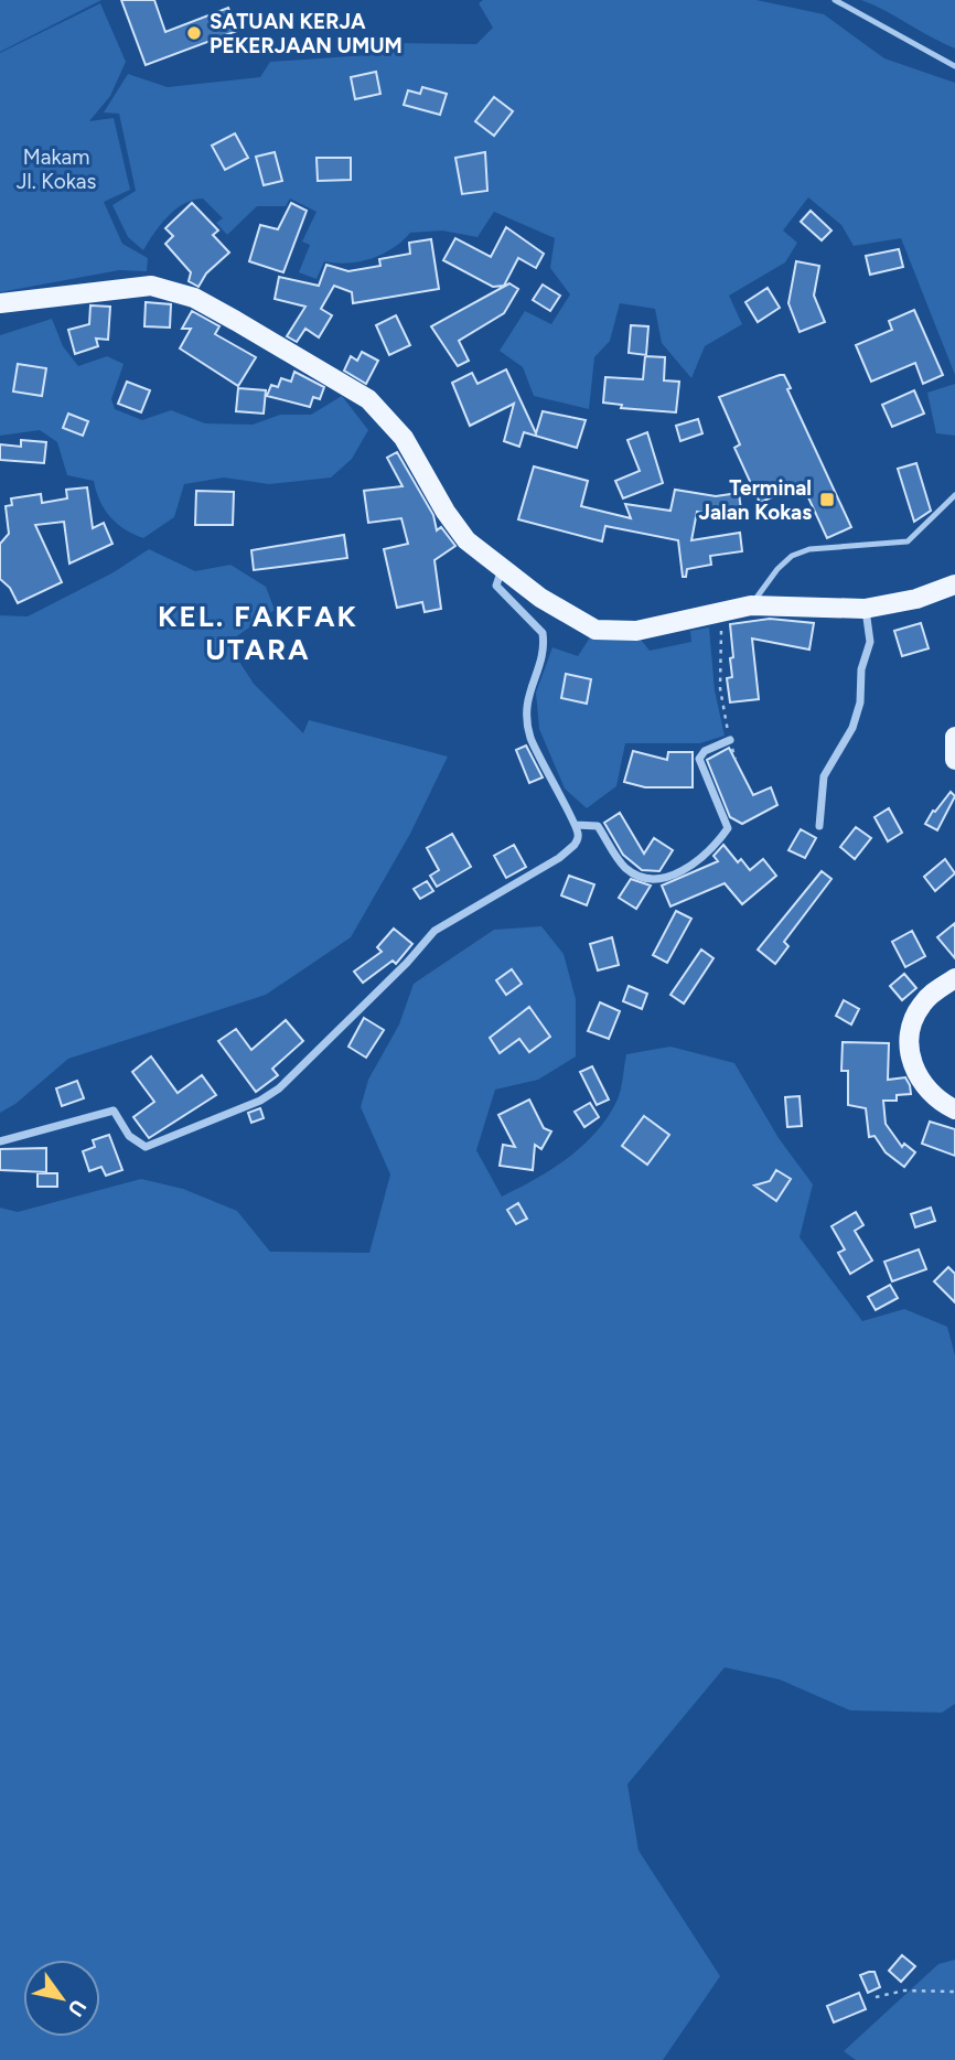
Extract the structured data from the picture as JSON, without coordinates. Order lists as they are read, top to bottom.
{
  "districts": ["KEL. FAKFAK UTARA"],
  "parks": ["Makam Jl. Kokas"],
  "places": {
    "other": ["SATUAN KERJA PEKERJAAN UMUM"],
    "transit": ["Terminal Jalan Kokas"]
  },
  "north": "bottom right"
}
